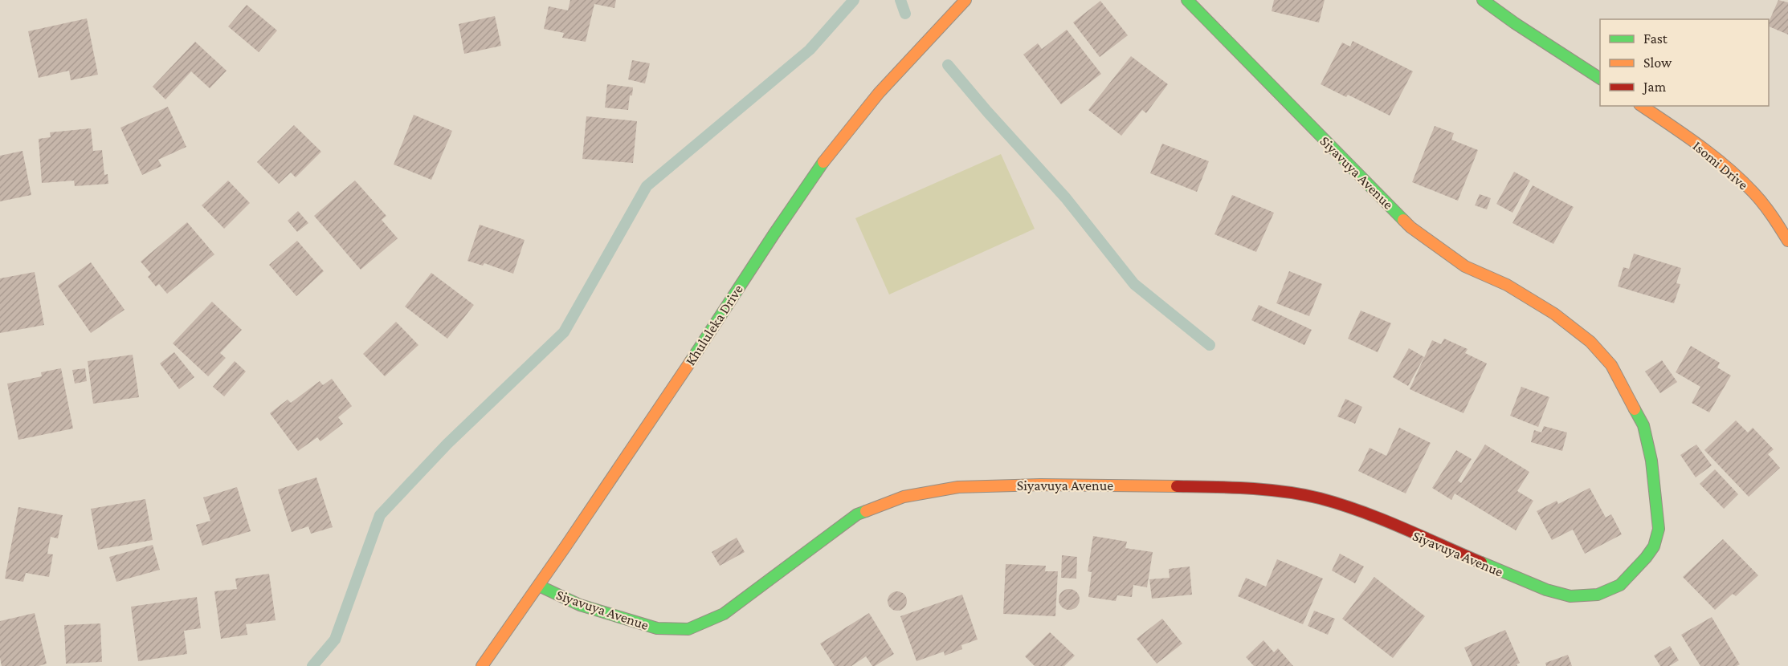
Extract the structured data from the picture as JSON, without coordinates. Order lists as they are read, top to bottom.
{
  "streets": {
    "street": ["Isomi Drive", "Siyavuya Avenue", "Khululeka Drive"]
  },
  "crossings": [
    ["Siyavuya Avenue", "Khululeka Drive"]
  ],
  "legend": ["Fast", "Slow", "Jam"]
}
